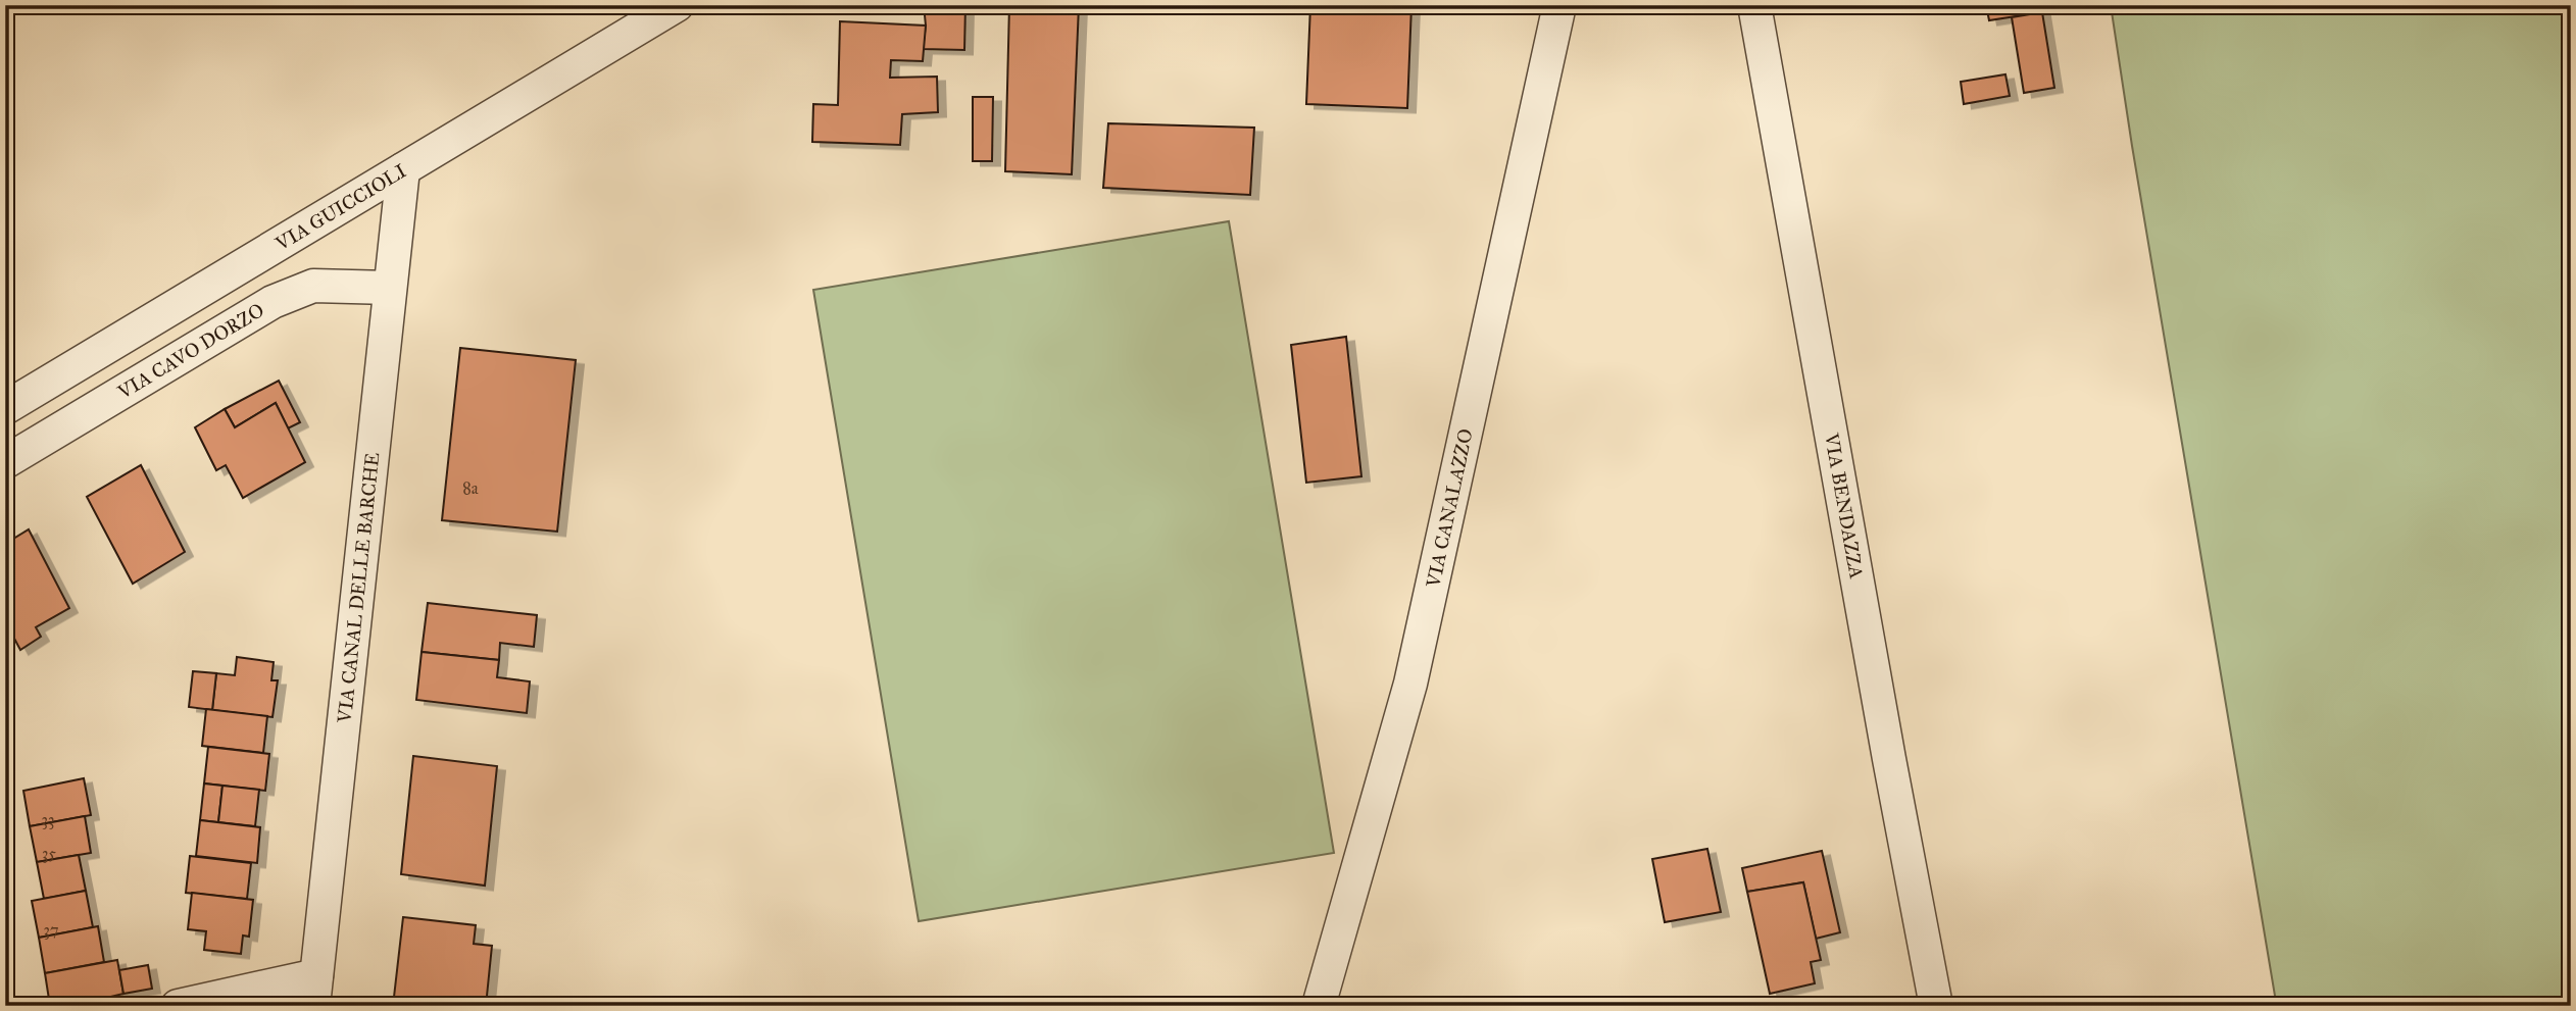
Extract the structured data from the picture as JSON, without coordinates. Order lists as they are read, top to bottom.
{
  "streets": {
    "street": [
      "VIA GUICCIOLI",
      "VIA CAVO DORZO",
      "VIA BENDAZZA",
      "VIA CANALAZZO",
      "VIA CANAL DELLE BARCHE"
    ]
  },
  "crossings": [
    ["VIA GUICCIOLI", "VIA CANAL DELLE BARCHE"],
    ["VIA CAVO DORZO", "VIA CANAL DELLE BARCHE"]
  ],
  "house_numbers": [
    "8a",
    "33",
    "35",
    "37"
  ]
}
